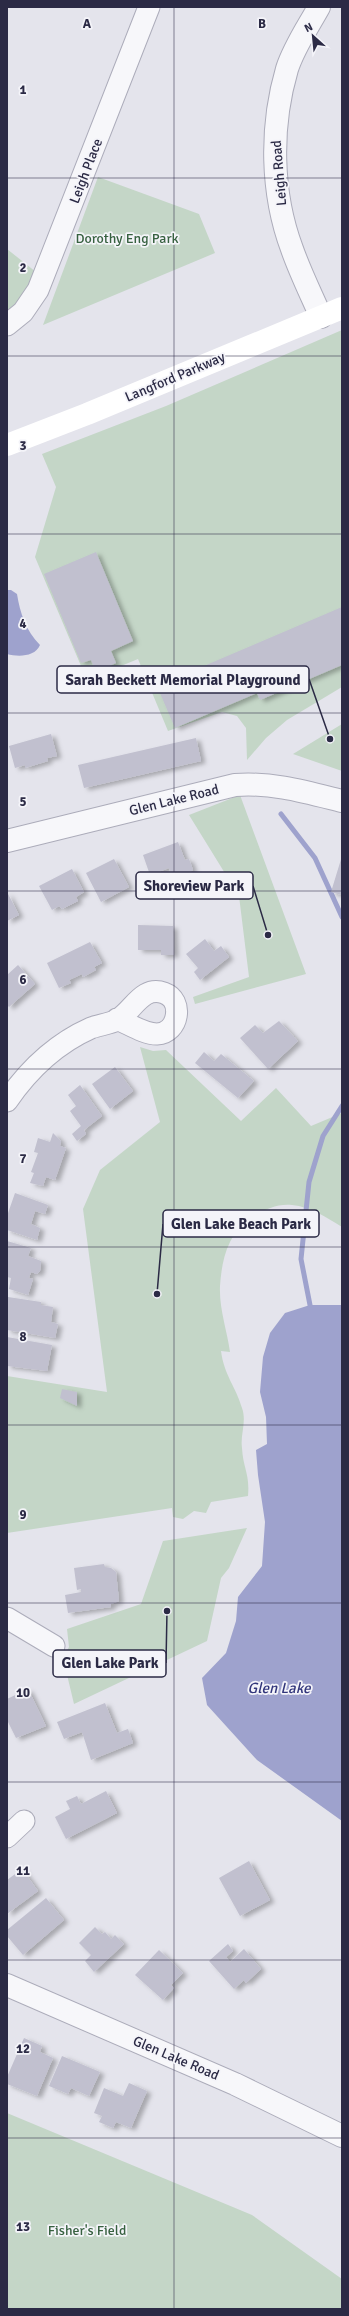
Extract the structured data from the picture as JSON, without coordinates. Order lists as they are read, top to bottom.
{
  "streets": {
    "main road": ["Langford Parkway"],
    "street": ["Leigh Place", "Leigh Road", "Glen Lake Road"]
  },
  "crossings": [
    ["Leigh Road", "Langford Parkway"]
  ],
  "water": ["Glen Lake"],
  "parks": ["Dorothy Eng Park", "Fisher's Field"],
  "places": [
    "Sarah Beckett Memorial Playground",
    "Shoreview Park",
    "Glen Lake Beach Park",
    "Glen Lake Park"
  ],
  "north": "top left",
  "grid": {
    "columns": ["A", "B"],
    "rows": [
      "1",
      "2",
      "3",
      "4",
      "5",
      "6",
      "7",
      "8",
      "9",
      "10",
      "11",
      "12",
      "13"
    ]
  }
}
